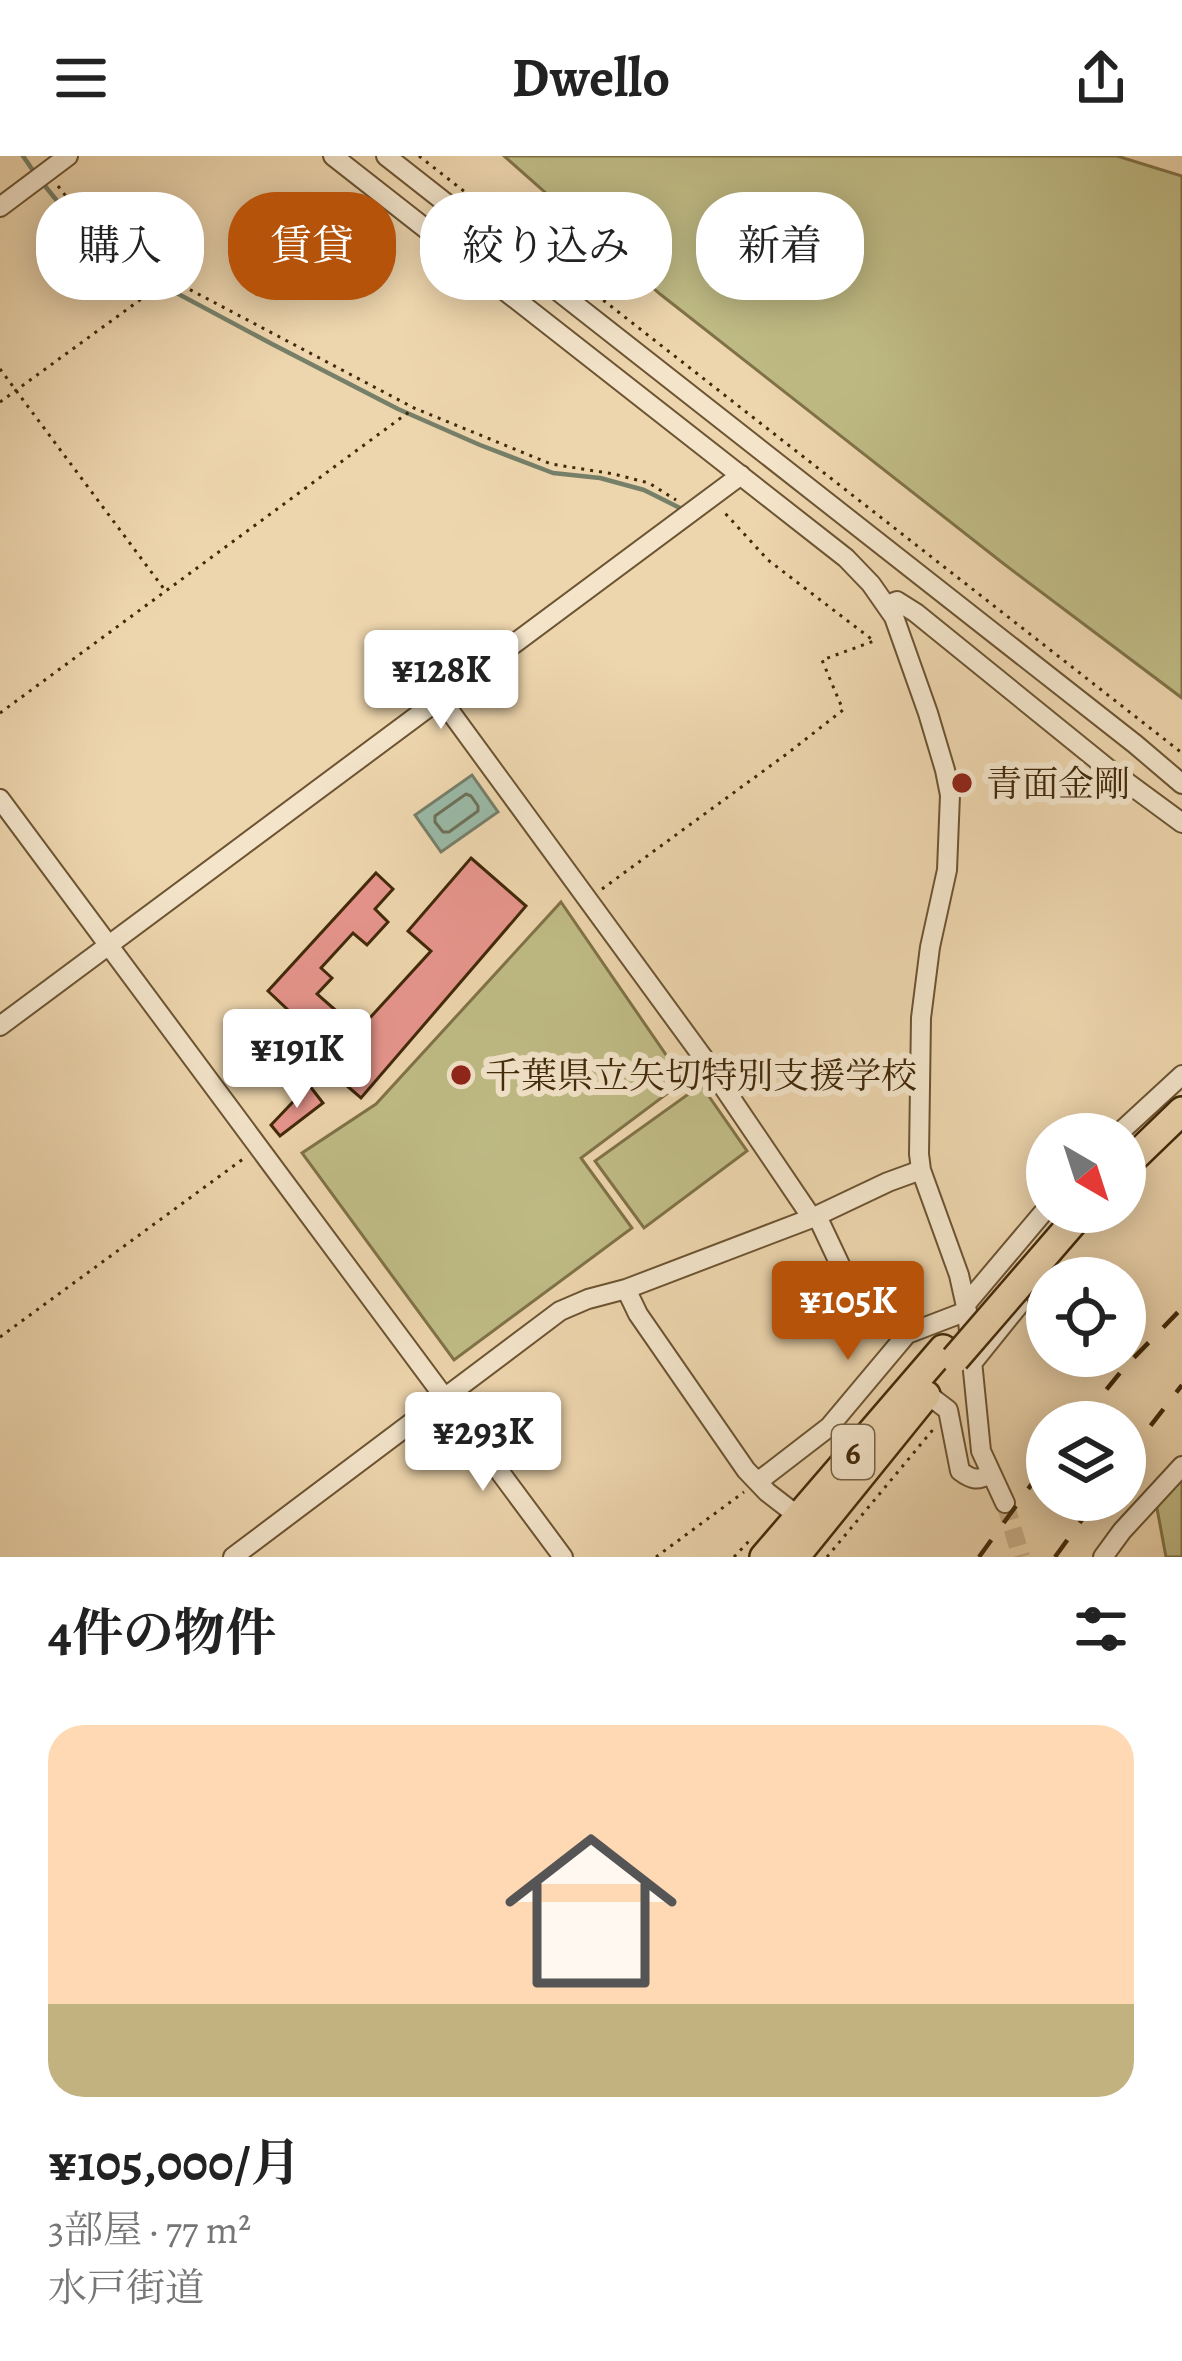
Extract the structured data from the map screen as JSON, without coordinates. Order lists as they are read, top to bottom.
{
  "streets": {
    "highway": ["6"]
  },
  "places": ["青面金剛", "千葉県立矢切特別支援学校"],
  "north": "bottom right",
  "page": {
    "header": "Dwello",
    "chip": [
      "購入",
      "賃貸",
      "絞り込み",
      "新着"
    ],
    "price": [
      "¥128K",
      "¥191K",
      "¥105K",
      "¥293K"
    ],
    "heading": "4件の物件",
    "list": [
      {
        "name": "¥105,000/月",
        "note": "3部屋 · 77 m² · 水戸街道"
      }
    ]
  }
}
